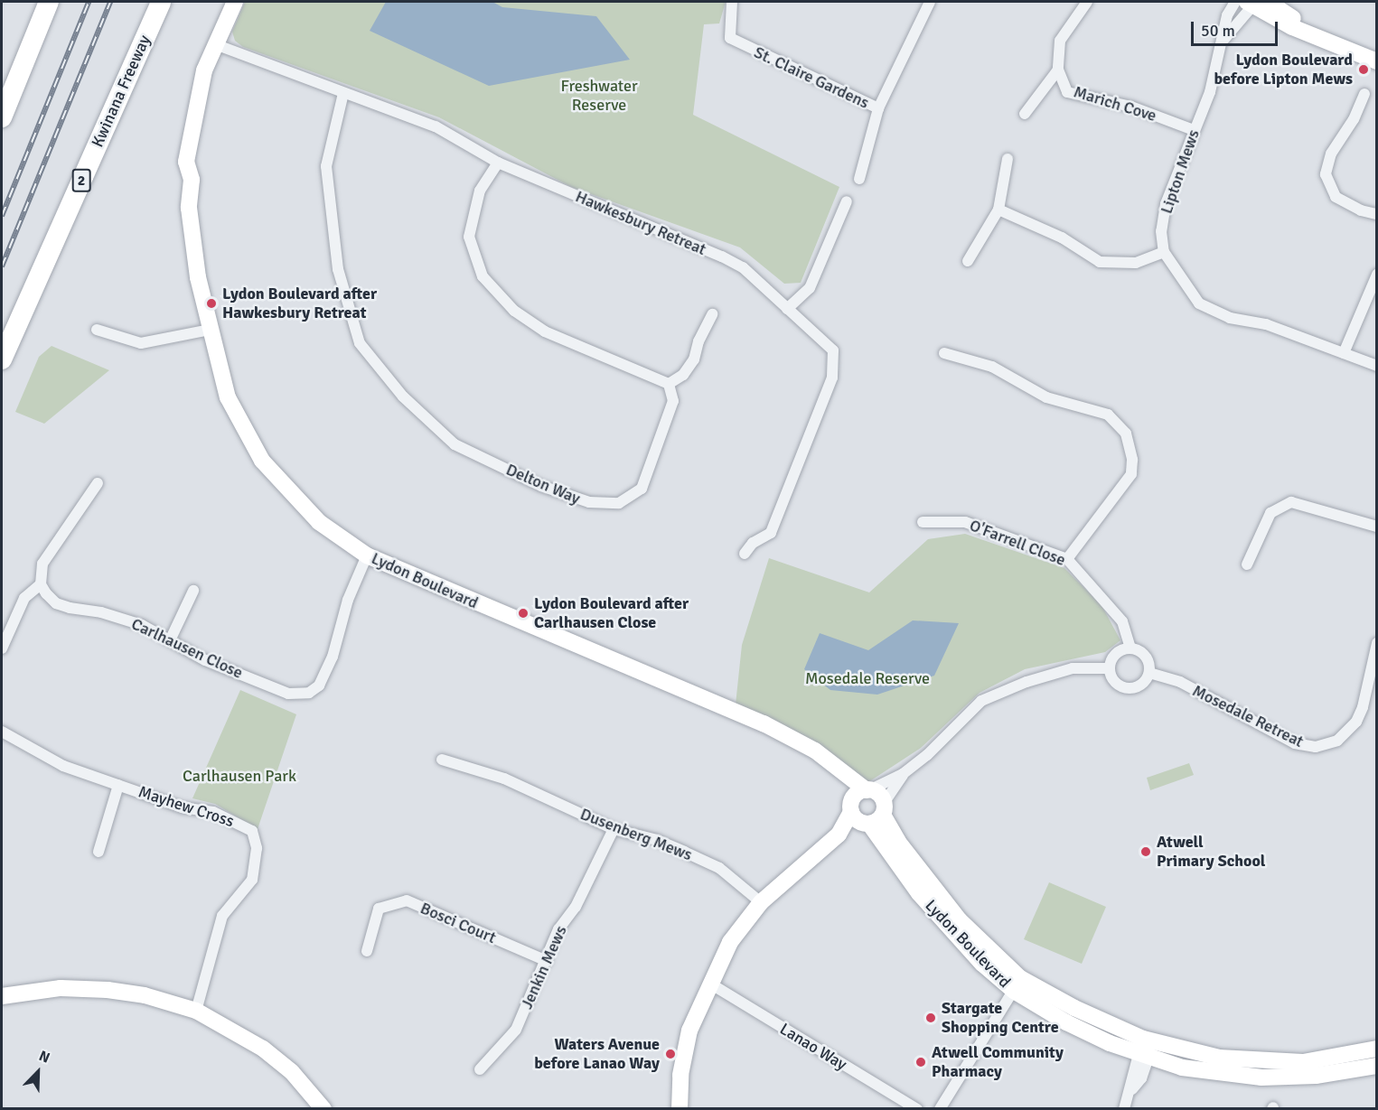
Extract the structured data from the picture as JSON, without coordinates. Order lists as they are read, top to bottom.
{
  "streets": {
    "highway": ["Kwinana Freeway", "2"],
    "street": [
      "St. Claire Gardens",
      "Marich Cove",
      "Lipton Mews",
      "Hawkesbury Retreat",
      "Delton Way",
      "O'Farrell Close",
      "Lydon Boulevard",
      "Carlhausen Close",
      "Mosedale Retreat",
      "Mayhew Cross",
      "Dusenberg Mews",
      "Bosci Court",
      "Jenkin Mews",
      "Lanao Way"
    ]
  },
  "crossings": [
    ["Marich Cove", "Lipton Mews"],
    ["Hawkesbury Retreat", "Delton Way"],
    ["Hawkesbury Retreat", "Lydon Boulevard"],
    ["O'Farrell Close", "Mosedale Retreat"],
    ["Lydon Boulevard", "Carlhausen Close"],
    ["Dusenberg Mews", "Jenkin Mews"],
    ["Bosci Court", "Jenkin Mews"]
  ],
  "parks": ["Freshwater Reserve", "Mosedale Reserve", "Carlhausen Park"],
  "places": [
    "Lydon Boulevard before Lipton Mews",
    "Lydon Boulevard after Hawkesbury Retreat",
    "Lydon Boulevard after Carlhausen Close",
    "Atwell Primary School",
    "Stargate Shopping Centre",
    "Waters Avenue before Lanao Way",
    "Atwell Community Pharmacy"
  ],
  "scale_bar": "50 m",
  "north": "top right"
}
